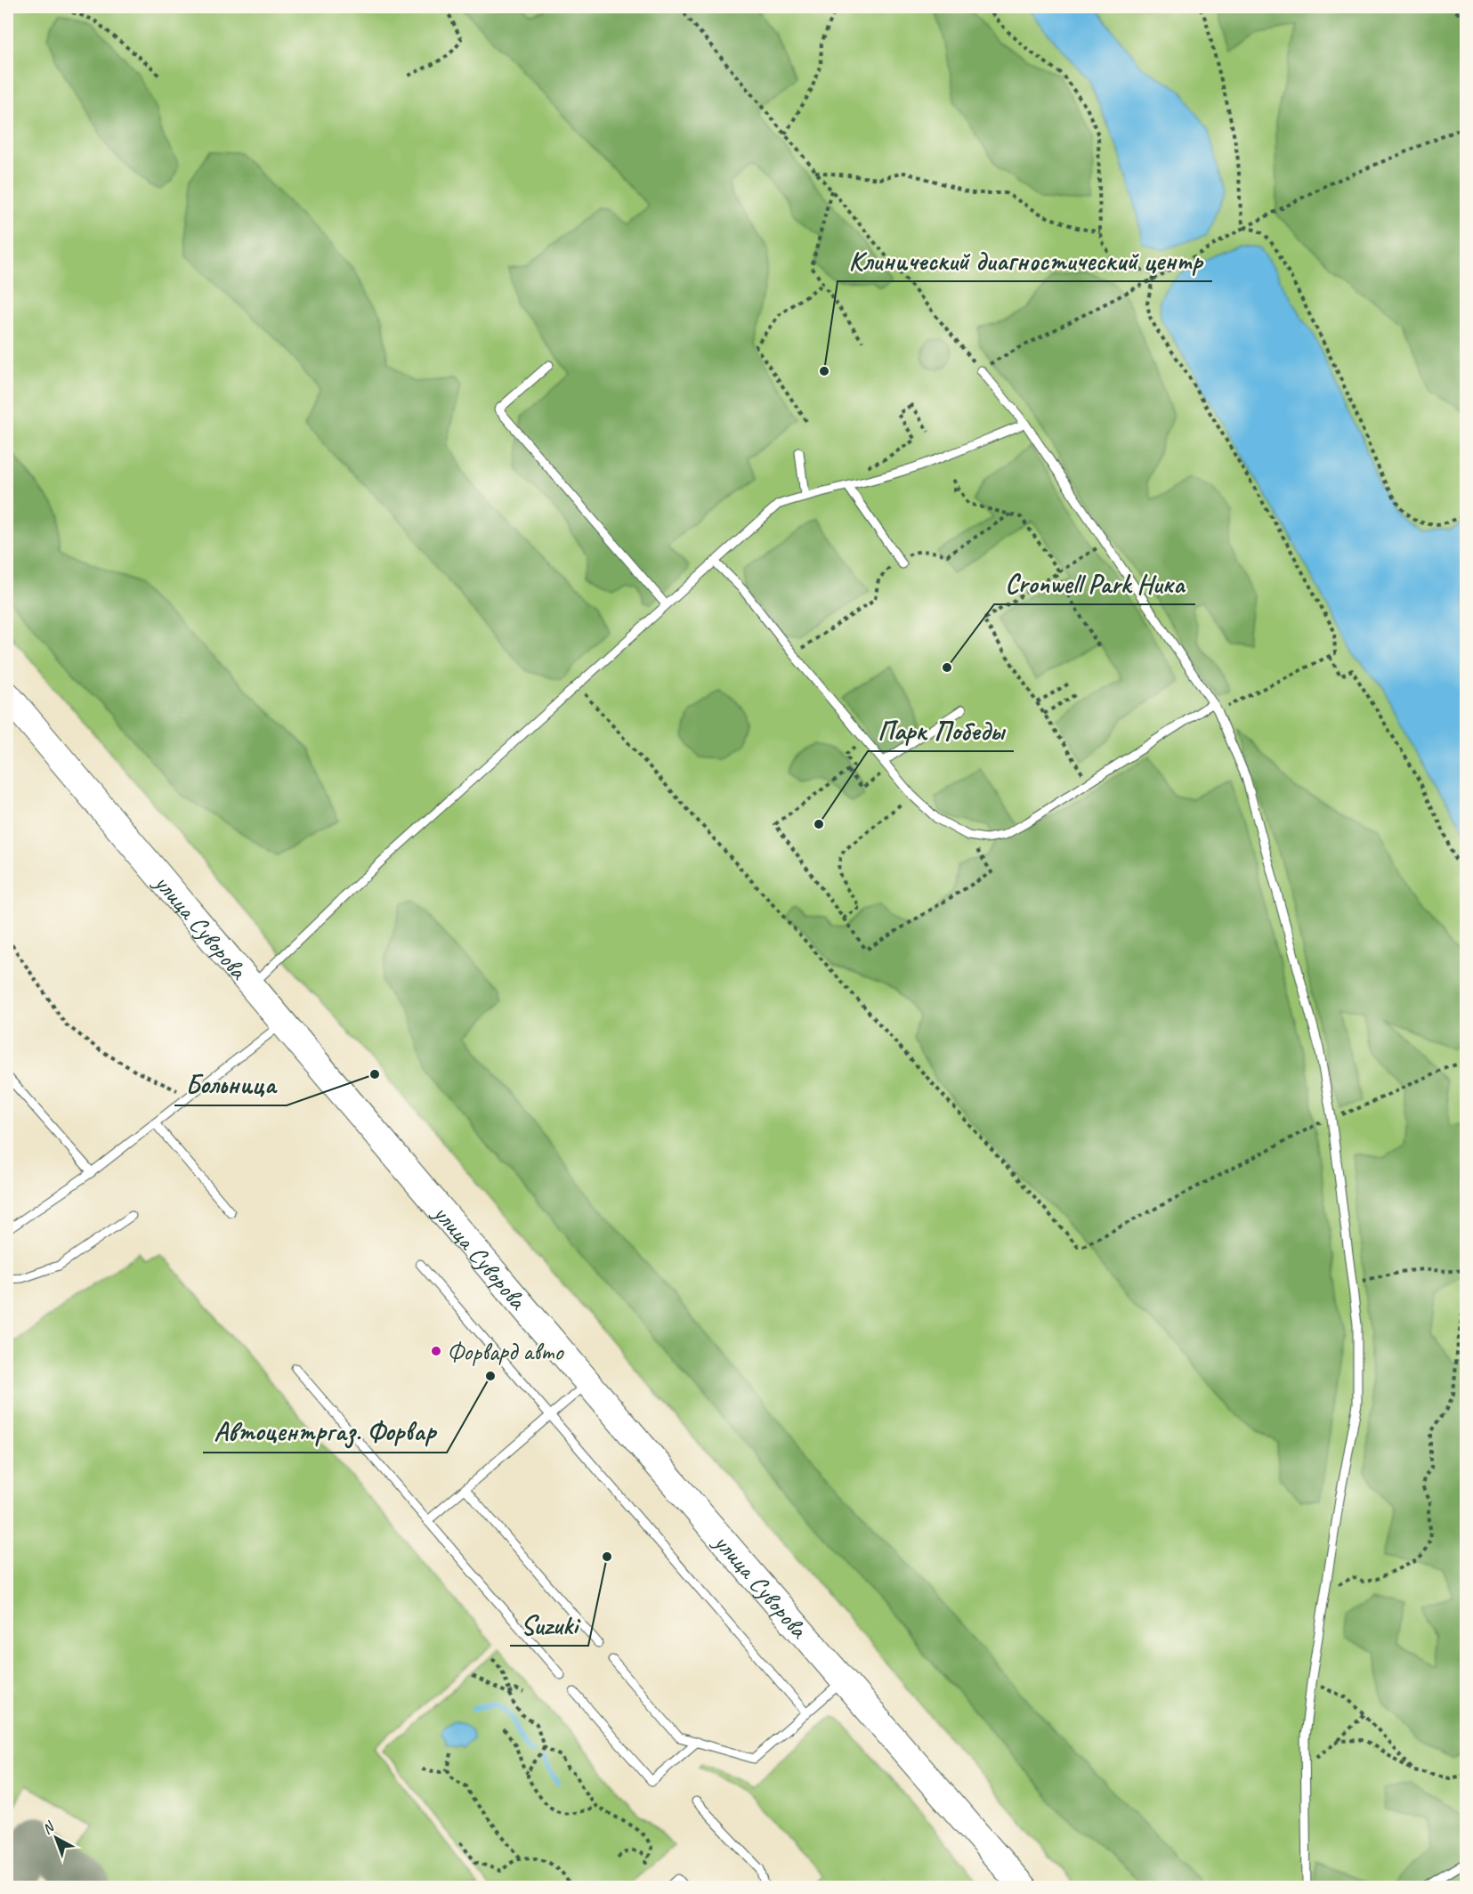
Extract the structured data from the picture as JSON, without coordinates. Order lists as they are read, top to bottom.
{
  "streets": {
    "main road": ["улица Суворова"]
  },
  "places": [
    "Клинический диагностический центр",
    "Cronwell Park Ника",
    "Парк Победы",
    "Больница",
    "Форвард авто",
    "Автоцентргаз. Форвар",
    "Suzuki"
  ],
  "north": "top left"
}
